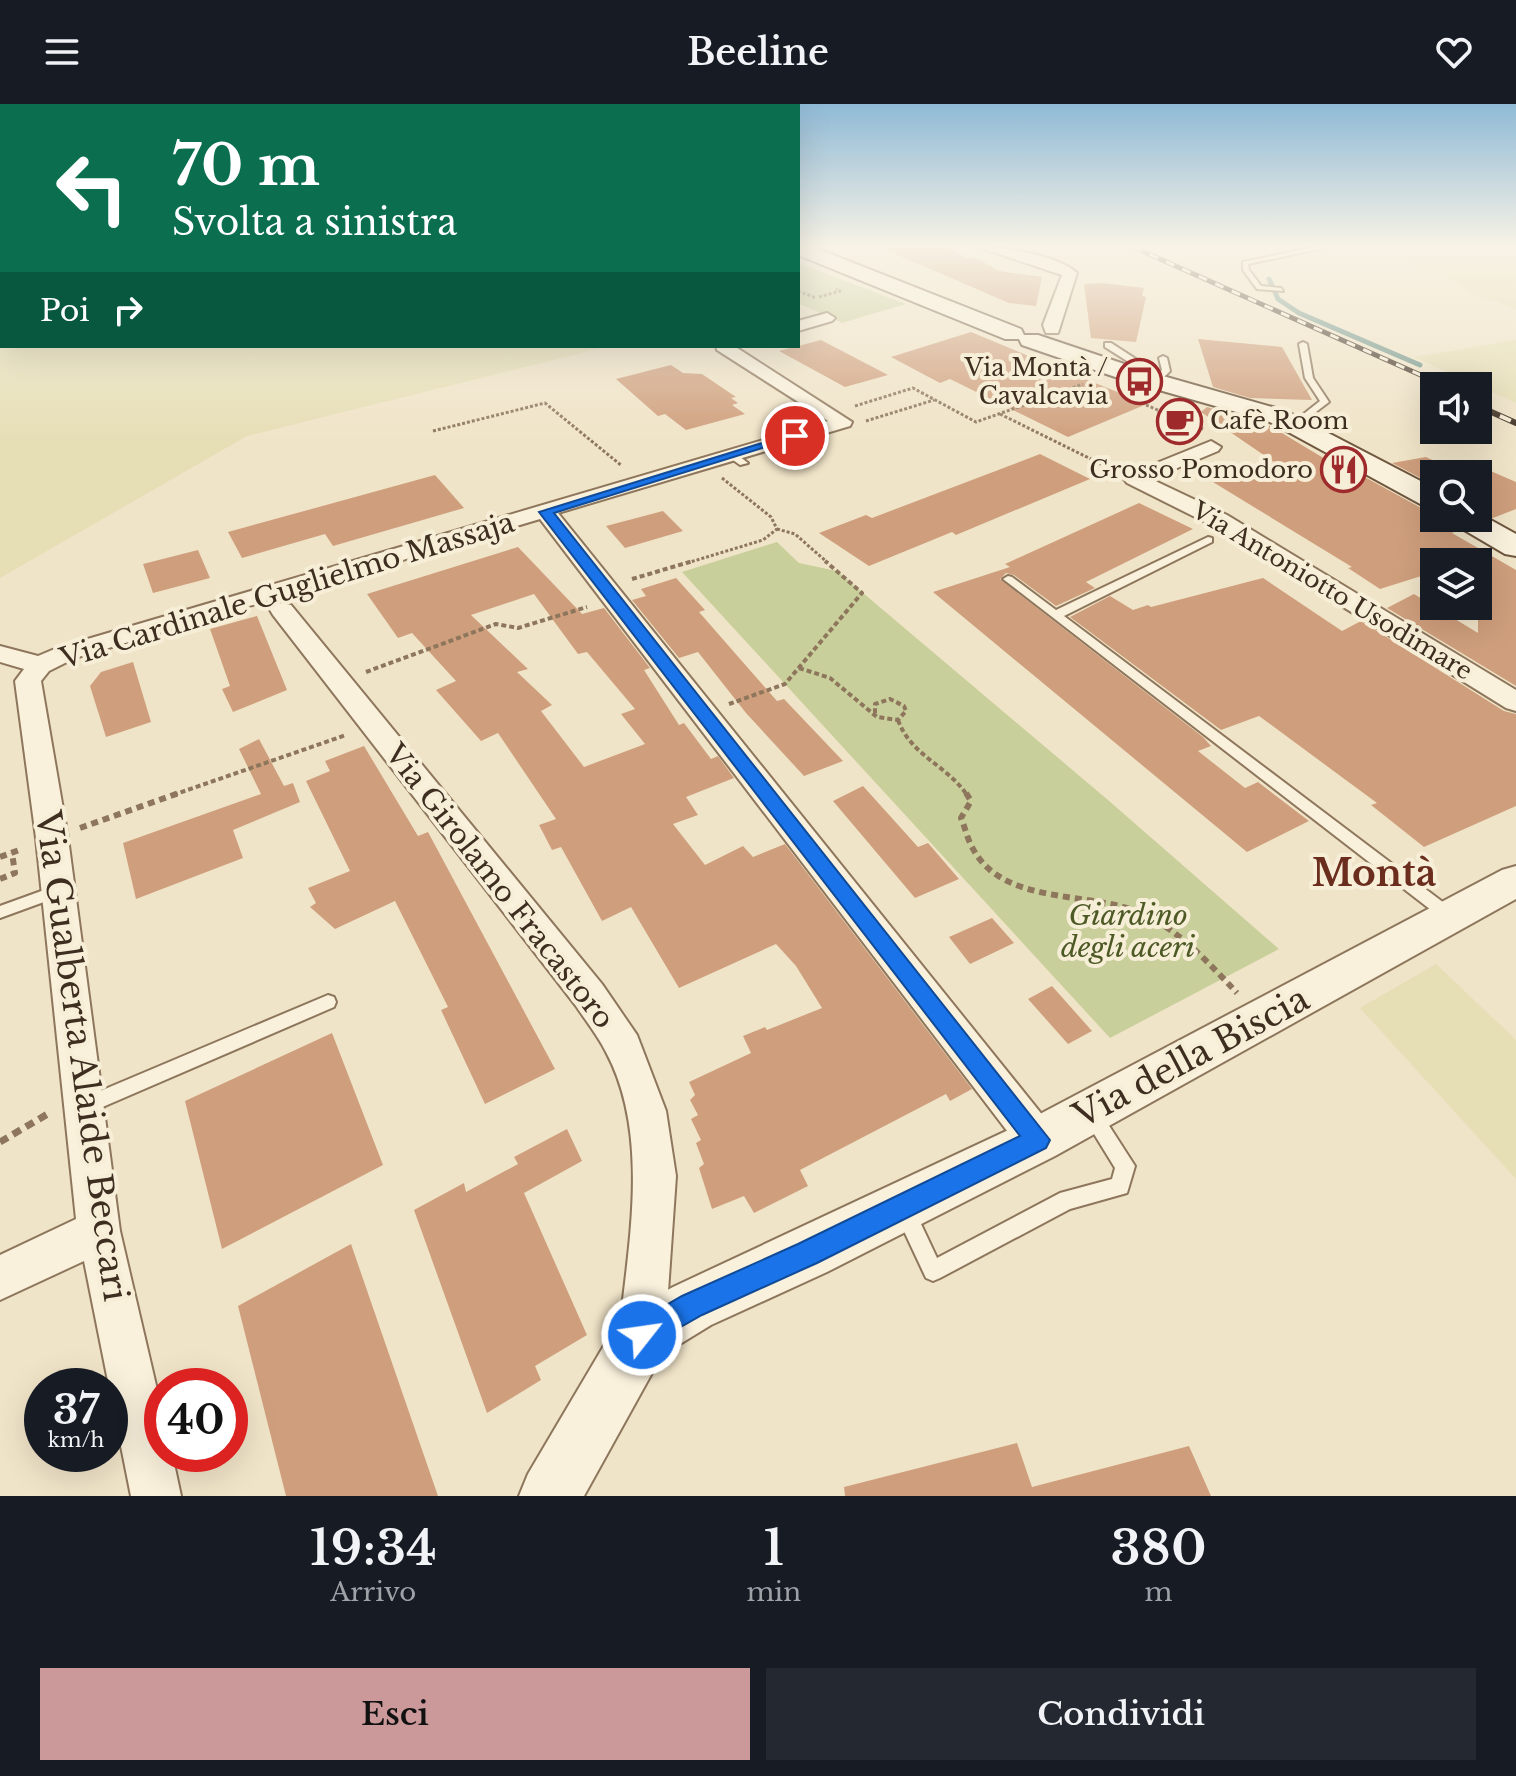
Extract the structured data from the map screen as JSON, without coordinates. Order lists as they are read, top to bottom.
{
  "streets": {
    "street": [
      "Via Cardinale Guglielmo Massaja",
      "Via Antoniotto Usodimare",
      "Via Girolamo Fracastoro",
      "Via Gualberta Alaide Beccari",
      "Via della Biscia"
    ]
  },
  "crossings": [
    ["Via Cardinale Guglielmo Massaja", "Via Gualberta Alaide Beccari"],
    ["Via Cardinale Guglielmo Massaja", "Via della Biscia"],
    ["Via Girolamo Fracastoro", "Via della Biscia"]
  ],
  "districts": ["Montà"],
  "parks": ["Giardino degli aceri"],
  "places": {
    "bus stop": ["Via Montà / Cavalcavia"],
    "cafe": ["Cafè Room"],
    "restaurant": ["Grosso Pomodoro"]
  },
  "page": {
    "header": "Beeline",
    "turn": ["70 m", "Svolta a sinistra"],
    "then": "Poi",
    "speed": "37 km/h",
    "limit": "40",
    "eta": [
      "19:34",
      "Arrivo",
      "1",
      "min",
      "380",
      "m"
    ],
    "buttons": ["Esci", "Condividi"]
  }
}
